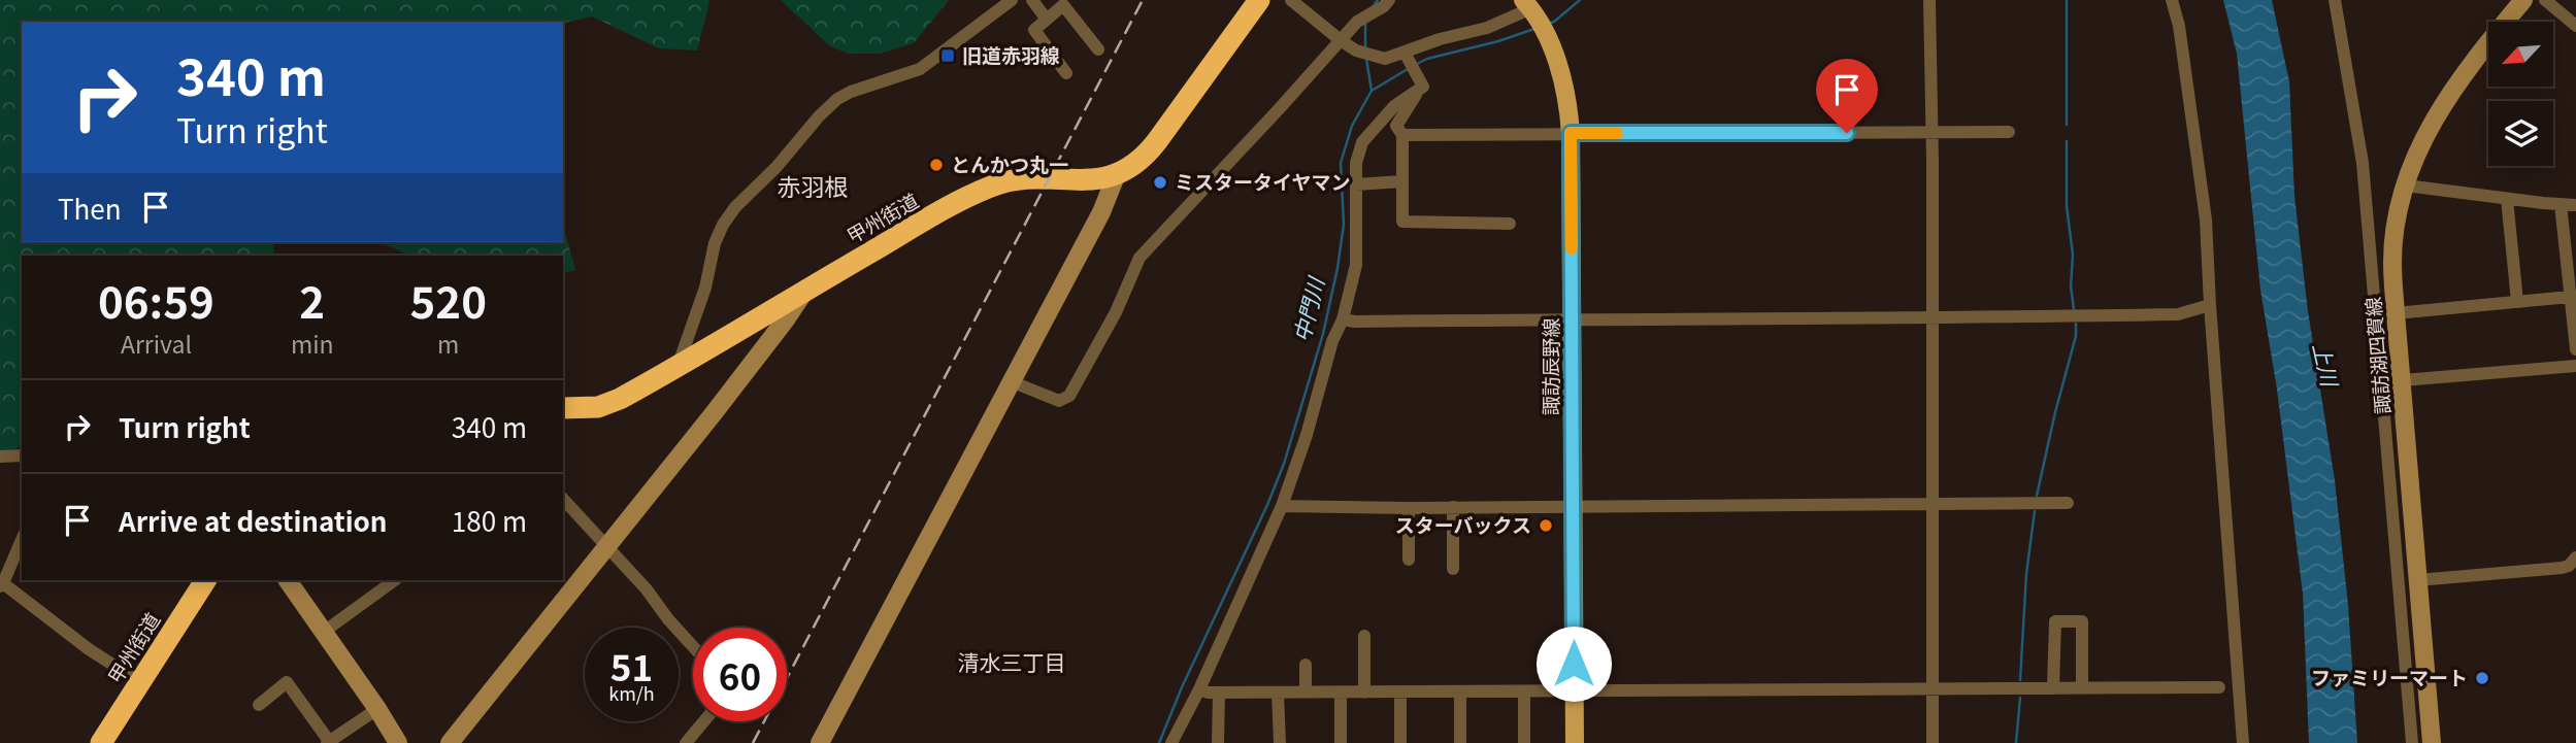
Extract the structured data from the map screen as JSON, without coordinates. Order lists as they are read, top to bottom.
{
  "streets": {
    "highway": ["甲州街道"],
    "main road": ["諏訪辰野線"],
    "street": ["諏訪湖四賀線"]
  },
  "districts": ["赤羽根", "清水三丁目"],
  "water": ["中門川", "上川"],
  "places": {
    "transit": ["旧道赤羽線"],
    "other": [
      "とんかつ丸一",
      "ミスタータイヤマン",
      "スターバックス",
      "ファミリーマート"
    ]
  },
  "north": "bottom left",
  "page": {
    "turn": ["340 m", "Turn right"],
    "then": "Then",
    "eta": [
      "06:59",
      "Arrival",
      "2",
      "min",
      "520",
      "m"
    ],
    "list": [
      {
        "name": "Turn right",
        "value": "340 m"
      },
      {
        "name": "Arrive at destination",
        "value": "180 m"
      }
    ],
    "speed": "51 km/h",
    "limit": "60"
  }
}
